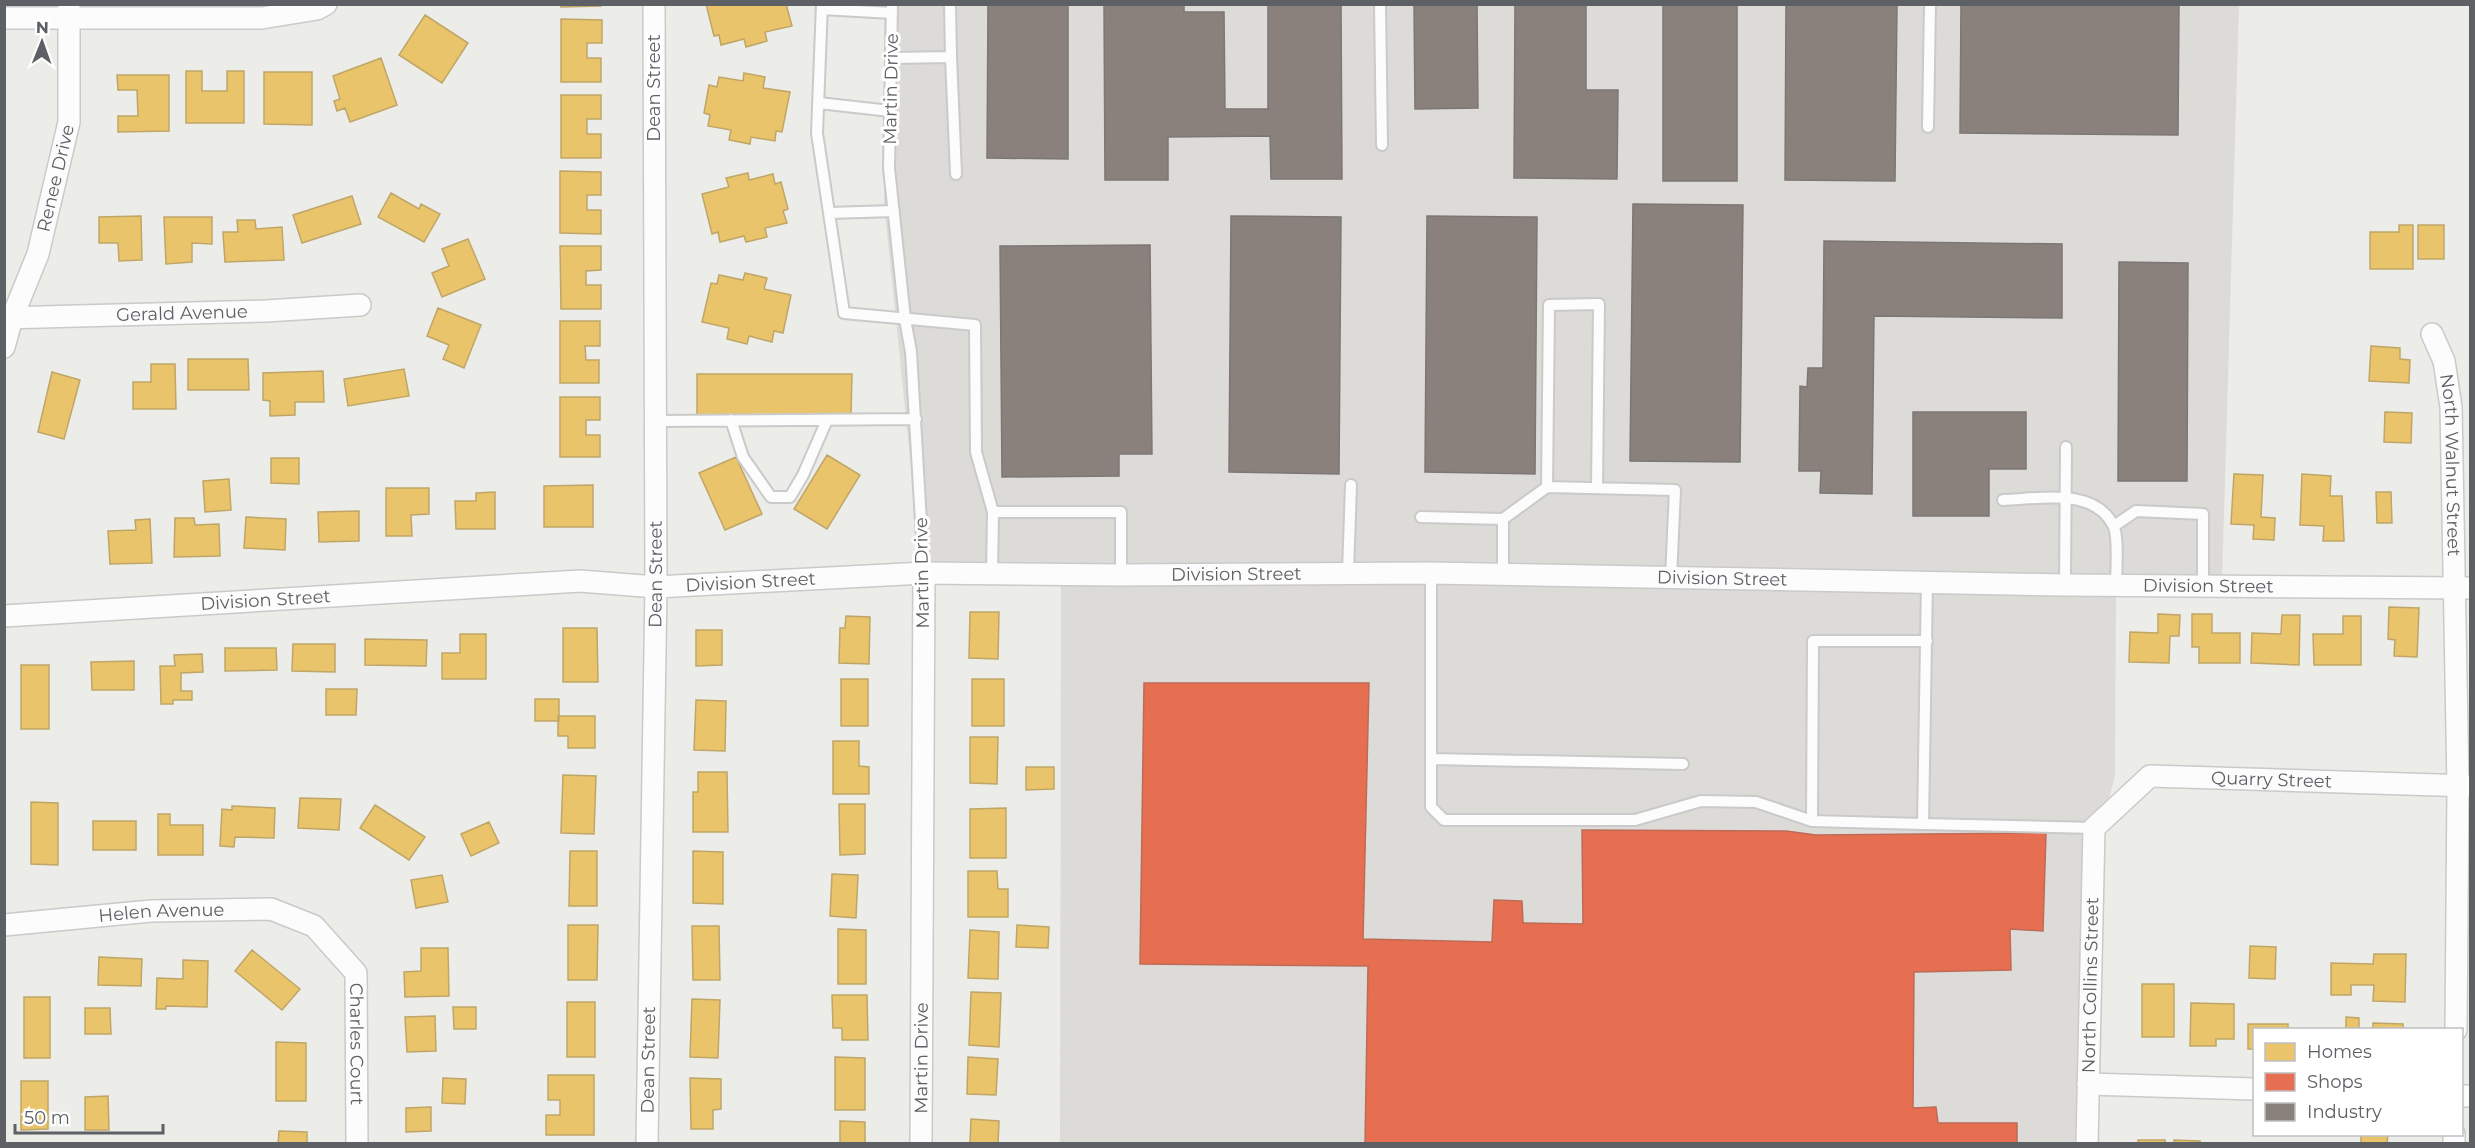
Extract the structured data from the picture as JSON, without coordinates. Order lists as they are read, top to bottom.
{
  "streets": {
    "street": [
      "Dean Street",
      "Martin Drive",
      "Renee Drive",
      "Gerald Avenue",
      "North Walnut Street",
      "Division Street",
      "Quarry Street",
      "Helen Avenue",
      "North Collins Street",
      "Charles Court"
    ]
  },
  "crossings": [
    ["Dean Street", "Division Street"],
    ["Martin Drive", "Division Street"],
    ["Renee Drive", "Gerald Avenue"],
    ["North Walnut Street", "Division Street"],
    ["North Walnut Street", "Quarry Street"],
    ["Quarry Street", "North Collins Street"],
    ["Helen Avenue", "Charles Court"]
  ],
  "legend": ["Homes", "Shops", "Industry"],
  "scale_bar": "50 m",
  "north": "top"
}
